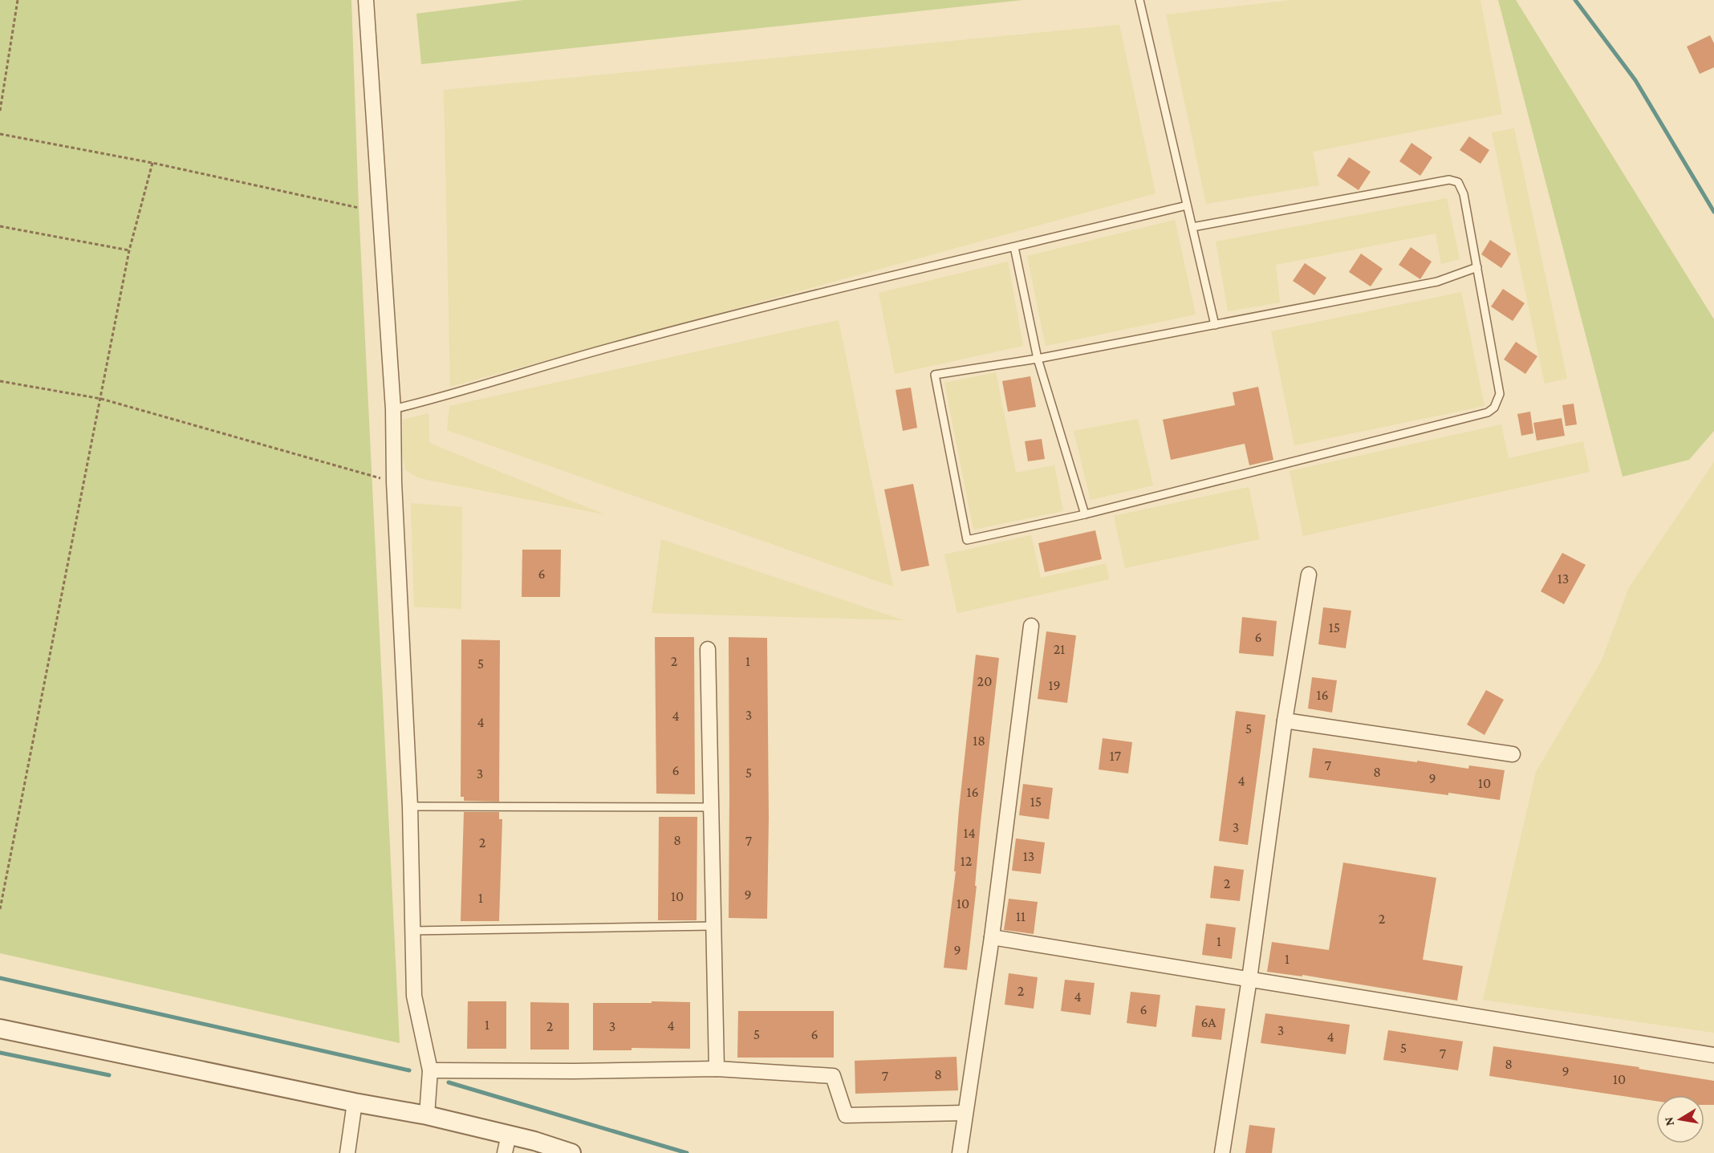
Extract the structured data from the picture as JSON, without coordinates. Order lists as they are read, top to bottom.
{
  "house_numbers": [
    "6",
    "13",
    "15",
    "6",
    "21",
    "2",
    "1",
    "5",
    "20",
    "19",
    "16",
    "3",
    "4",
    "4",
    "5",
    "18",
    "17",
    "7",
    "6",
    "8",
    "5",
    "3",
    "9",
    "4",
    "10",
    "16",
    "15",
    "3",
    "14",
    "8",
    "7",
    "2",
    "13",
    "12",
    "2",
    "9",
    "10",
    "1",
    "10",
    "11",
    "2",
    "1",
    "9",
    "1",
    "2",
    "4",
    "6",
    "6A",
    "1",
    "4",
    "2",
    "3",
    "3",
    "5",
    "6",
    "4",
    "5",
    "7",
    "8",
    "9",
    "8",
    "7",
    "10"
  ],
  "north": "left"
}
